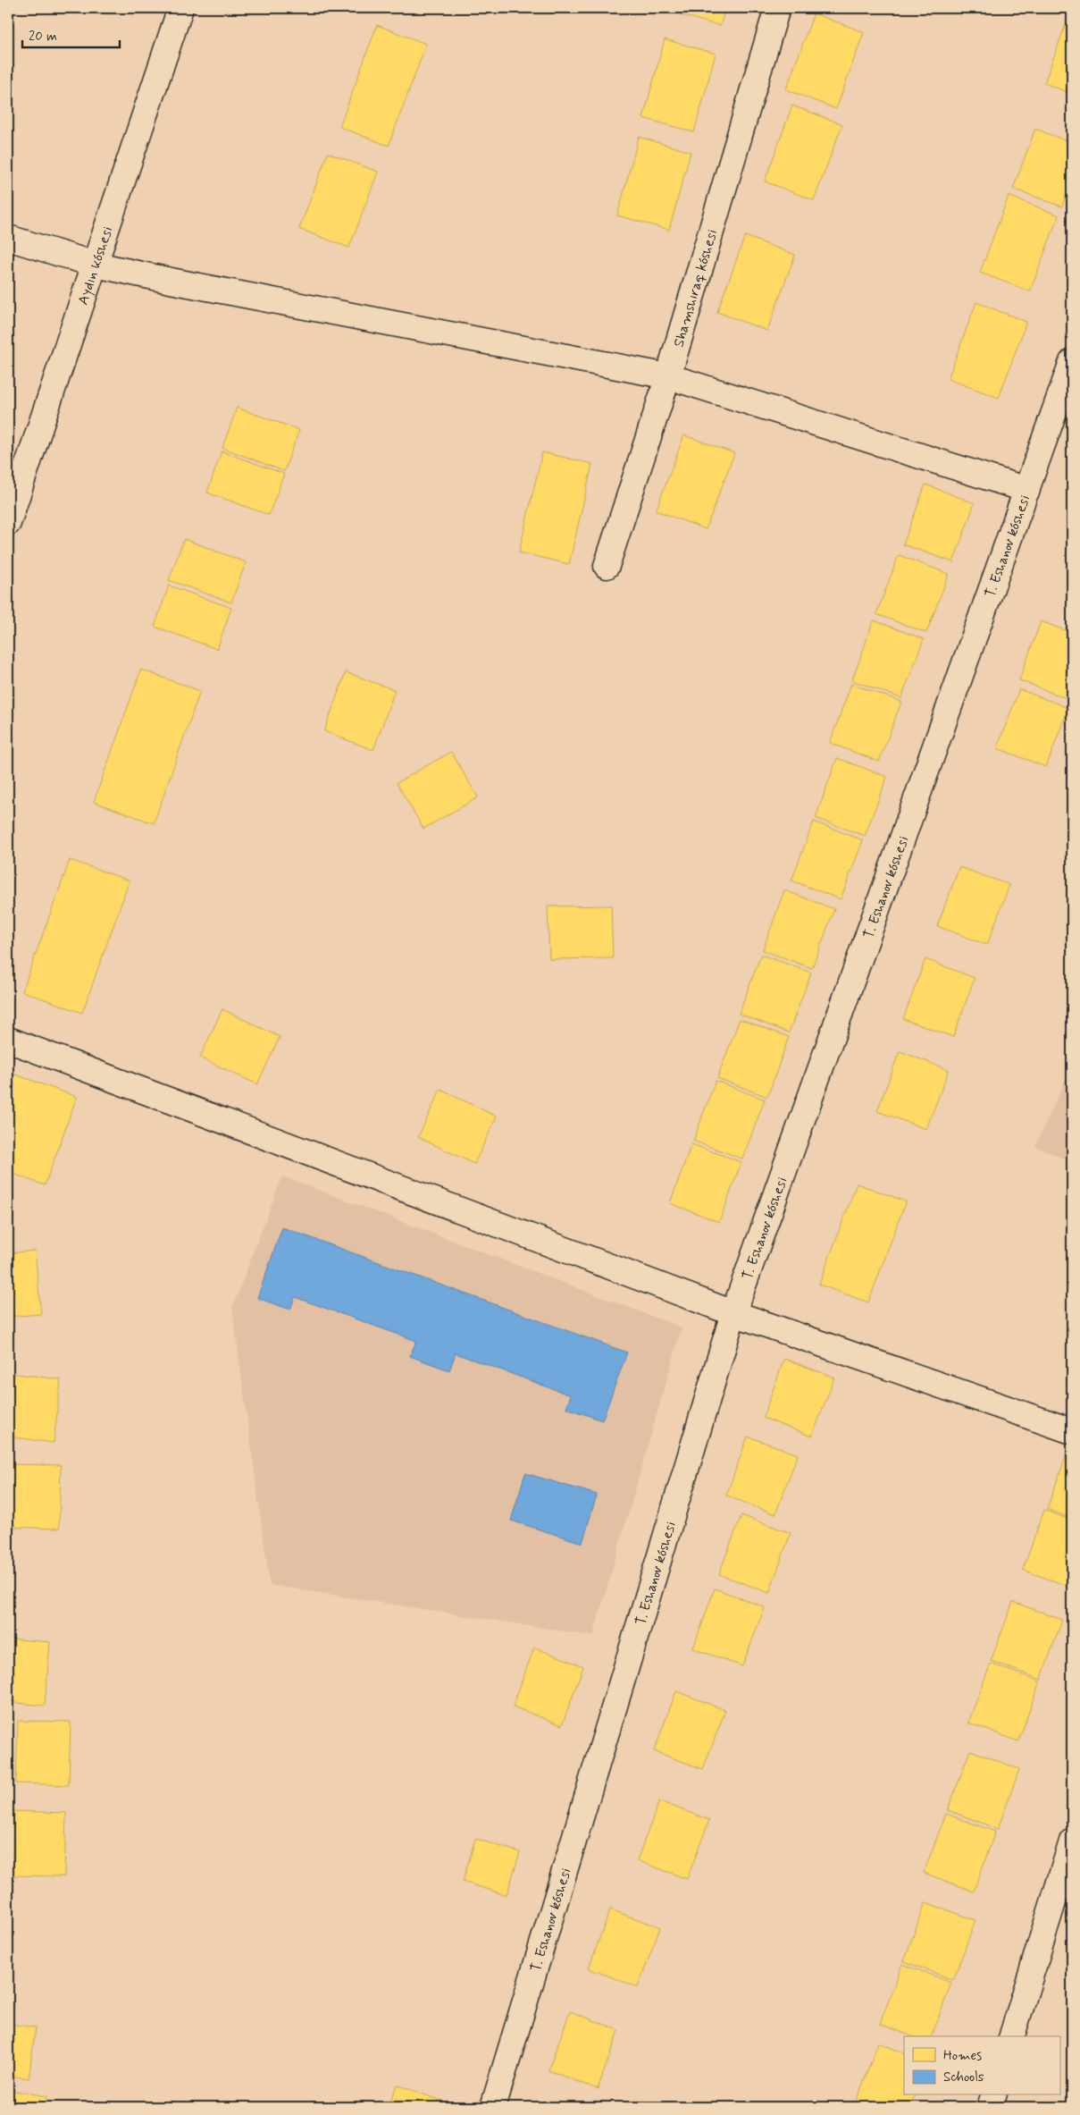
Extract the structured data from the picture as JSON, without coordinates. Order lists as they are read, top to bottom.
{
  "streets": {
    "street": ["Aydın kóshesi", "Shamshıraq kóshesi", "T. Eshanov kóshesi"]
  },
  "legend": ["Homes", "Schools"],
  "scale_bar": "20 m"
}
